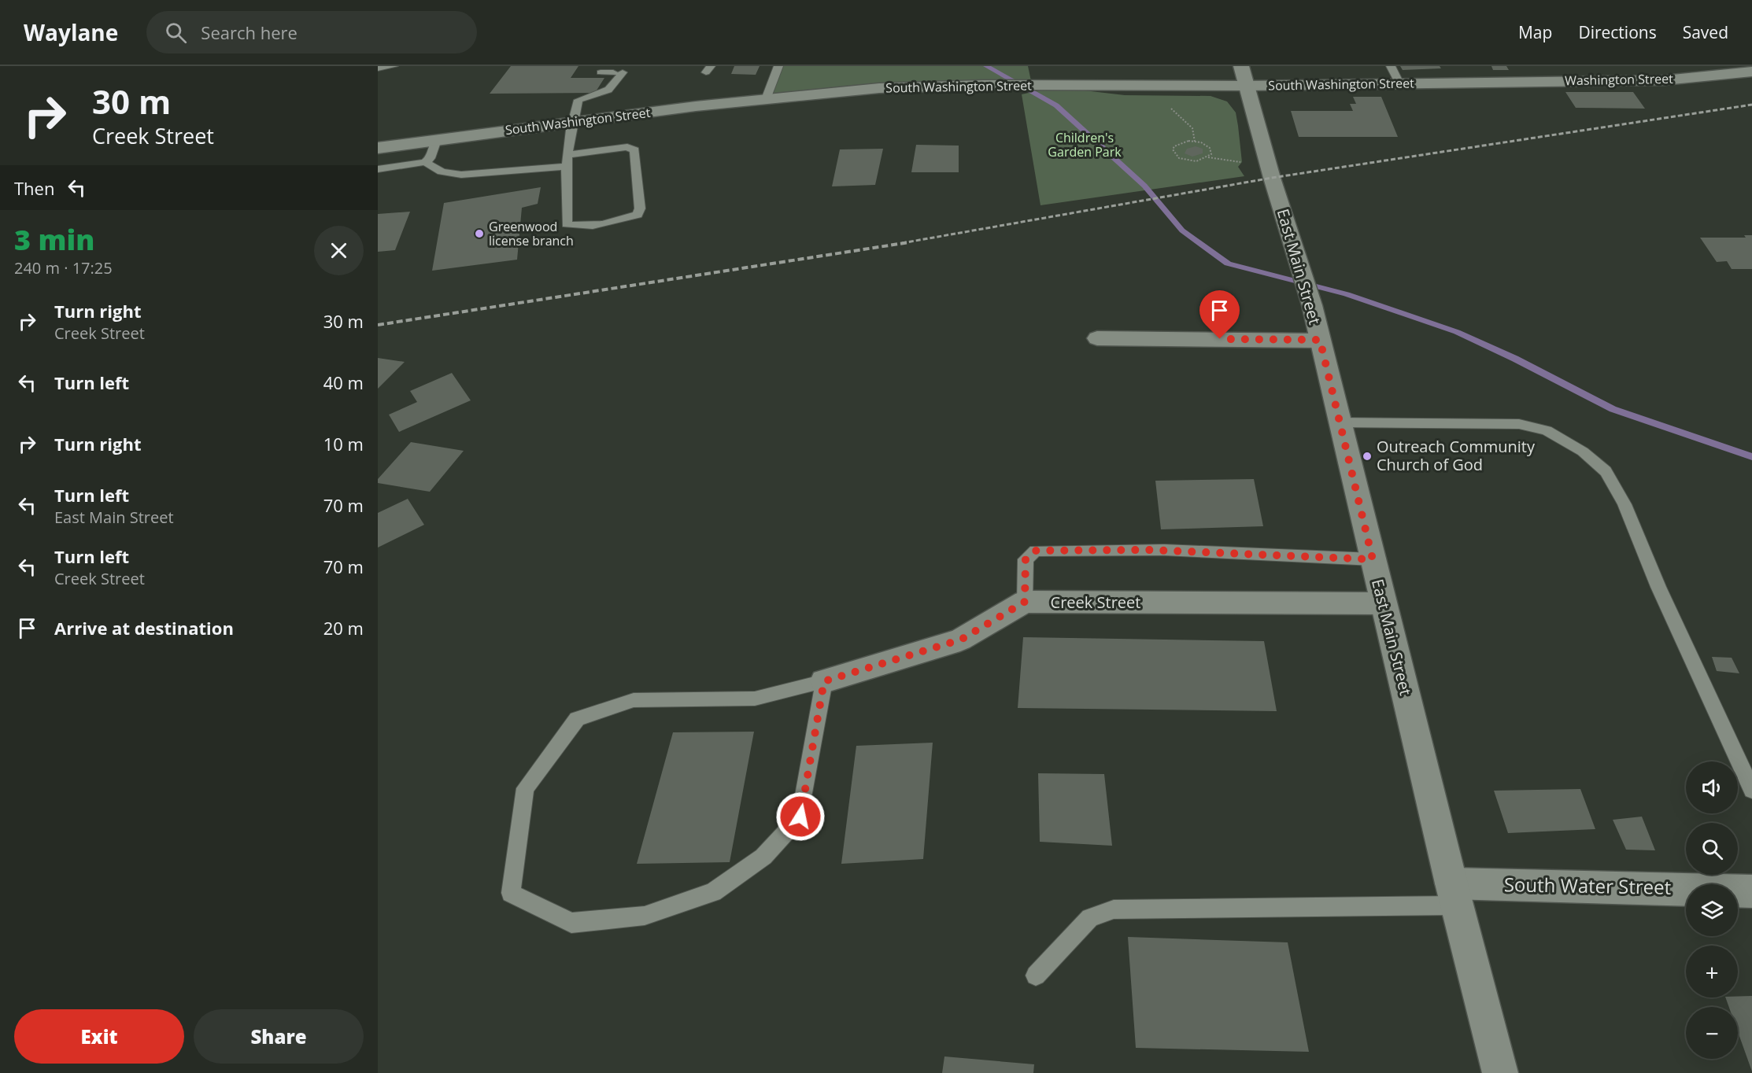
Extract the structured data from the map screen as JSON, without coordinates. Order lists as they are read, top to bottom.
{
  "streets": {
    "street": [
      "Washington Street",
      "South Washington Street",
      "East Main Street",
      "Creek Street",
      "South Water Street"
    ]
  },
  "crossings": [
    ["Washington Street", "South Washington Street"],
    ["South Washington Street", "East Main Street"],
    ["East Main Street", "Creek Street"],
    ["East Main Street", "South Water Street"]
  ],
  "parks": ["Children's Garden Park"],
  "places": ["Greenwood license branch", "Outreach Community Church of God"],
  "page": {
    "header": "Waylane",
    "search": "Search here",
    "nav": ["Map", "Directions", "Saved"],
    "turn": ["30 m", "Creek Street"],
    "then": "Then",
    "heading": ["3 min", "240 m · 17:25"],
    "list": [
      {
        "name": "Turn right",
        "note": "Creek Street",
        "value": "30 m"
      },
      {
        "name": "Turn left",
        "value": "40 m"
      },
      {
        "name": "Turn right",
        "value": "10 m"
      },
      {
        "name": "Turn left",
        "note": "East Main Street",
        "value": "70 m"
      },
      {
        "name": "Turn left",
        "note": "Creek Street",
        "value": "70 m"
      },
      {
        "name": "Arrive at destination",
        "value": "20 m"
      }
    ],
    "map_buttons": ["+", "−"],
    "buttons": ["Exit", "Share"]
  }
}
